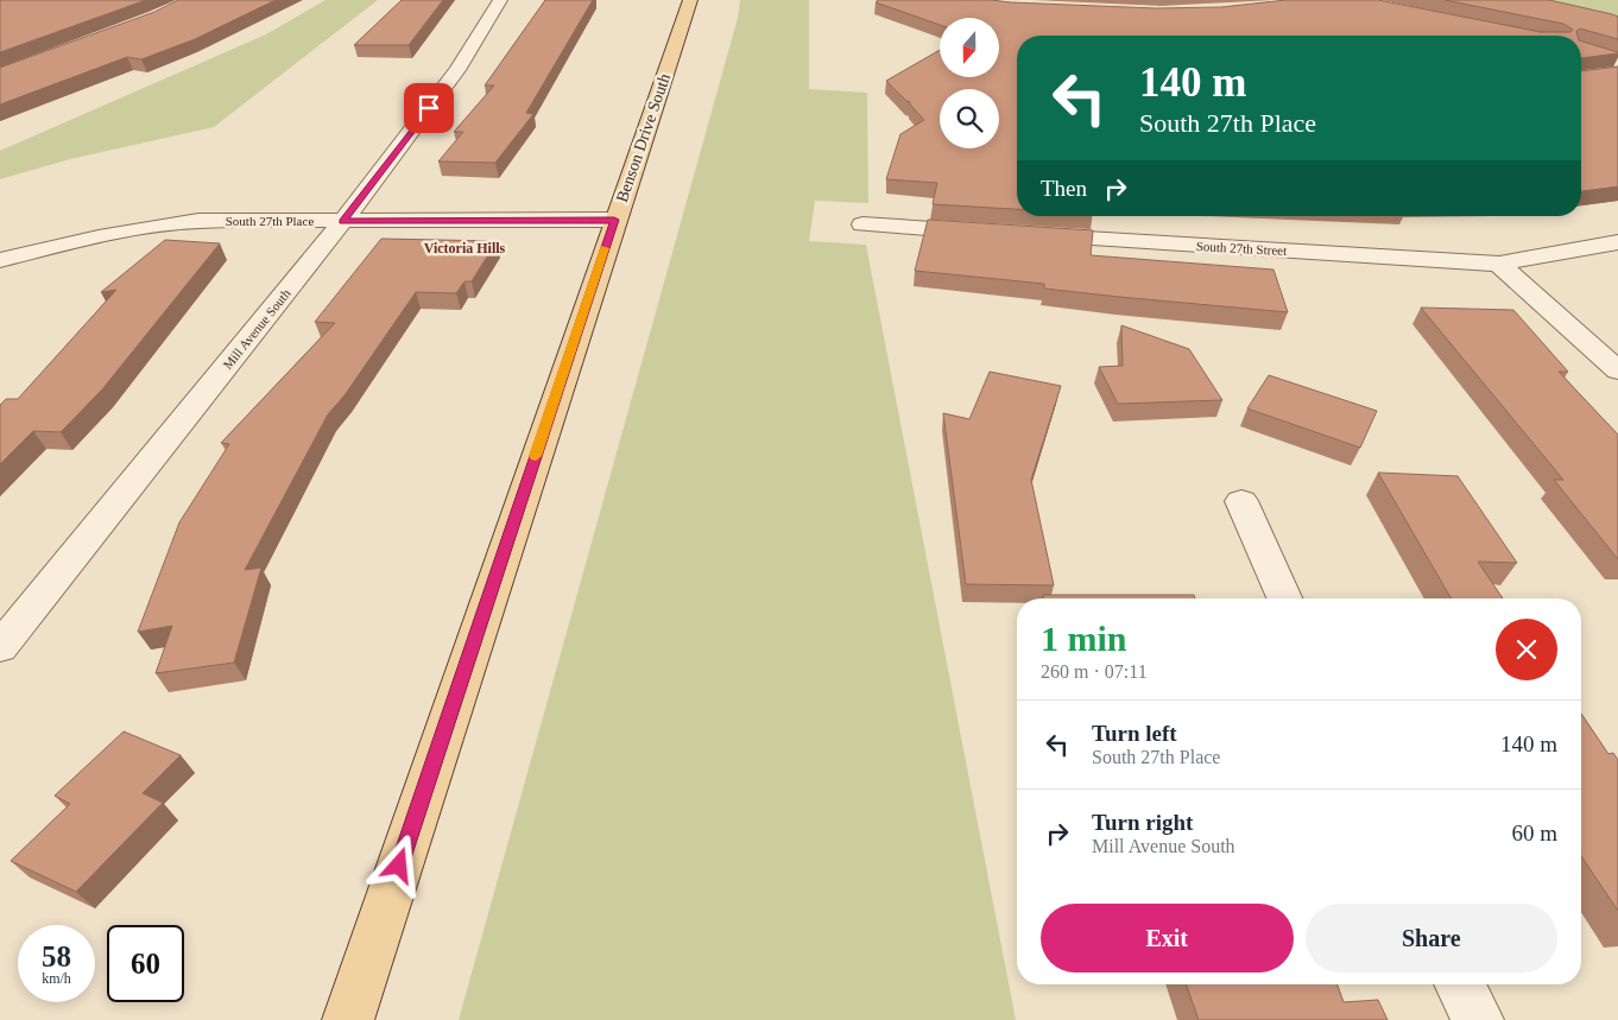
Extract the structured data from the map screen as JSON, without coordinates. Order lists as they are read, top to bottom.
{
  "streets": {
    "main road": ["Benson Drive South"],
    "street": ["South 27th Place", "South 27th Street", "Mill Avenue South"]
  },
  "crossings": [
    ["Benson Drive South", "South 27th Place"],
    ["South 27th Place", "Mill Avenue South"]
  ],
  "districts": ["Victoria Hills"],
  "north": "bottom",
  "page": {
    "turn": ["140 m", "South 27th Place"],
    "then": "Then",
    "heading": ["1 min", "260 m · 07:11"],
    "list": [
      {
        "name": "Turn left",
        "note": "South 27th Place",
        "value": "140 m"
      },
      {
        "name": "Turn right",
        "note": "Mill Avenue South",
        "value": "60 m"
      }
    ],
    "buttons": ["Exit", "Share"],
    "speed": "58 km/h",
    "limit": "60"
  }
}
